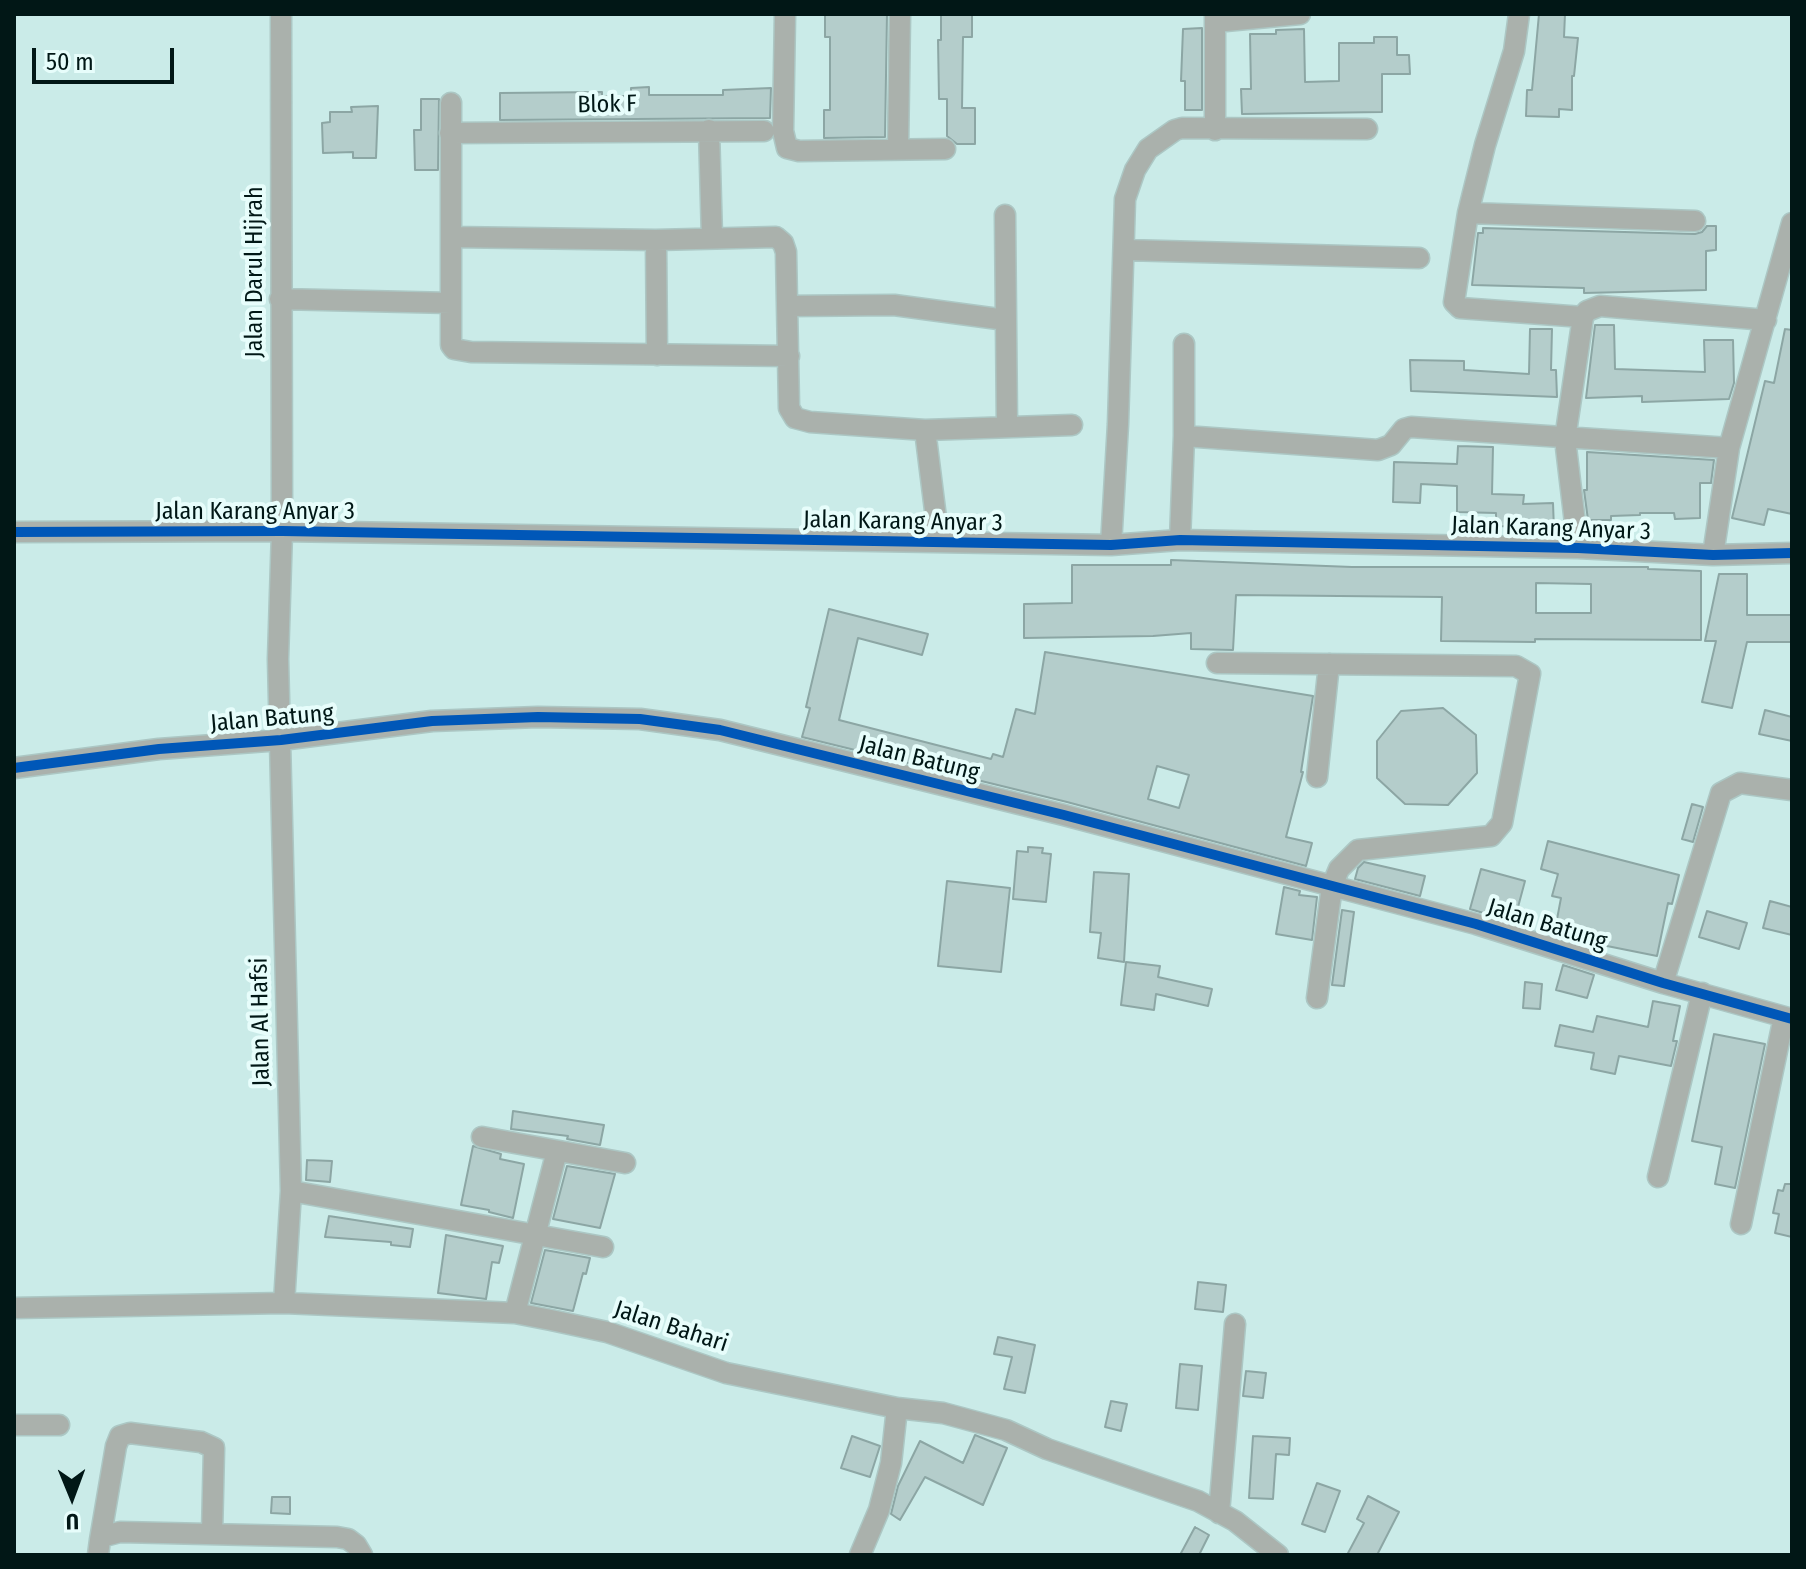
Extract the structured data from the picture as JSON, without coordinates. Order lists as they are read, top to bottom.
{
  "streets": {
    "street": [
      "Blok F",
      "Jalan Darul Hijrah",
      "Jalan Karang Anyar 3",
      "Jalan Batung",
      "Jalan Al Hafsi",
      "Jalan Bahari"
    ]
  },
  "crossings": [
    ["Jalan Darul Hijrah", "Jalan Karang Anyar 3"],
    ["Jalan Darul Hijrah", "Jalan Batung"],
    ["Jalan Darul Hijrah", "Jalan Al Hafsi"],
    ["Jalan Batung", "Jalan Al Hafsi"],
    ["Jalan Al Hafsi", "Jalan Bahari"]
  ],
  "scale_bar": "50 m",
  "north": "bottom"
}
